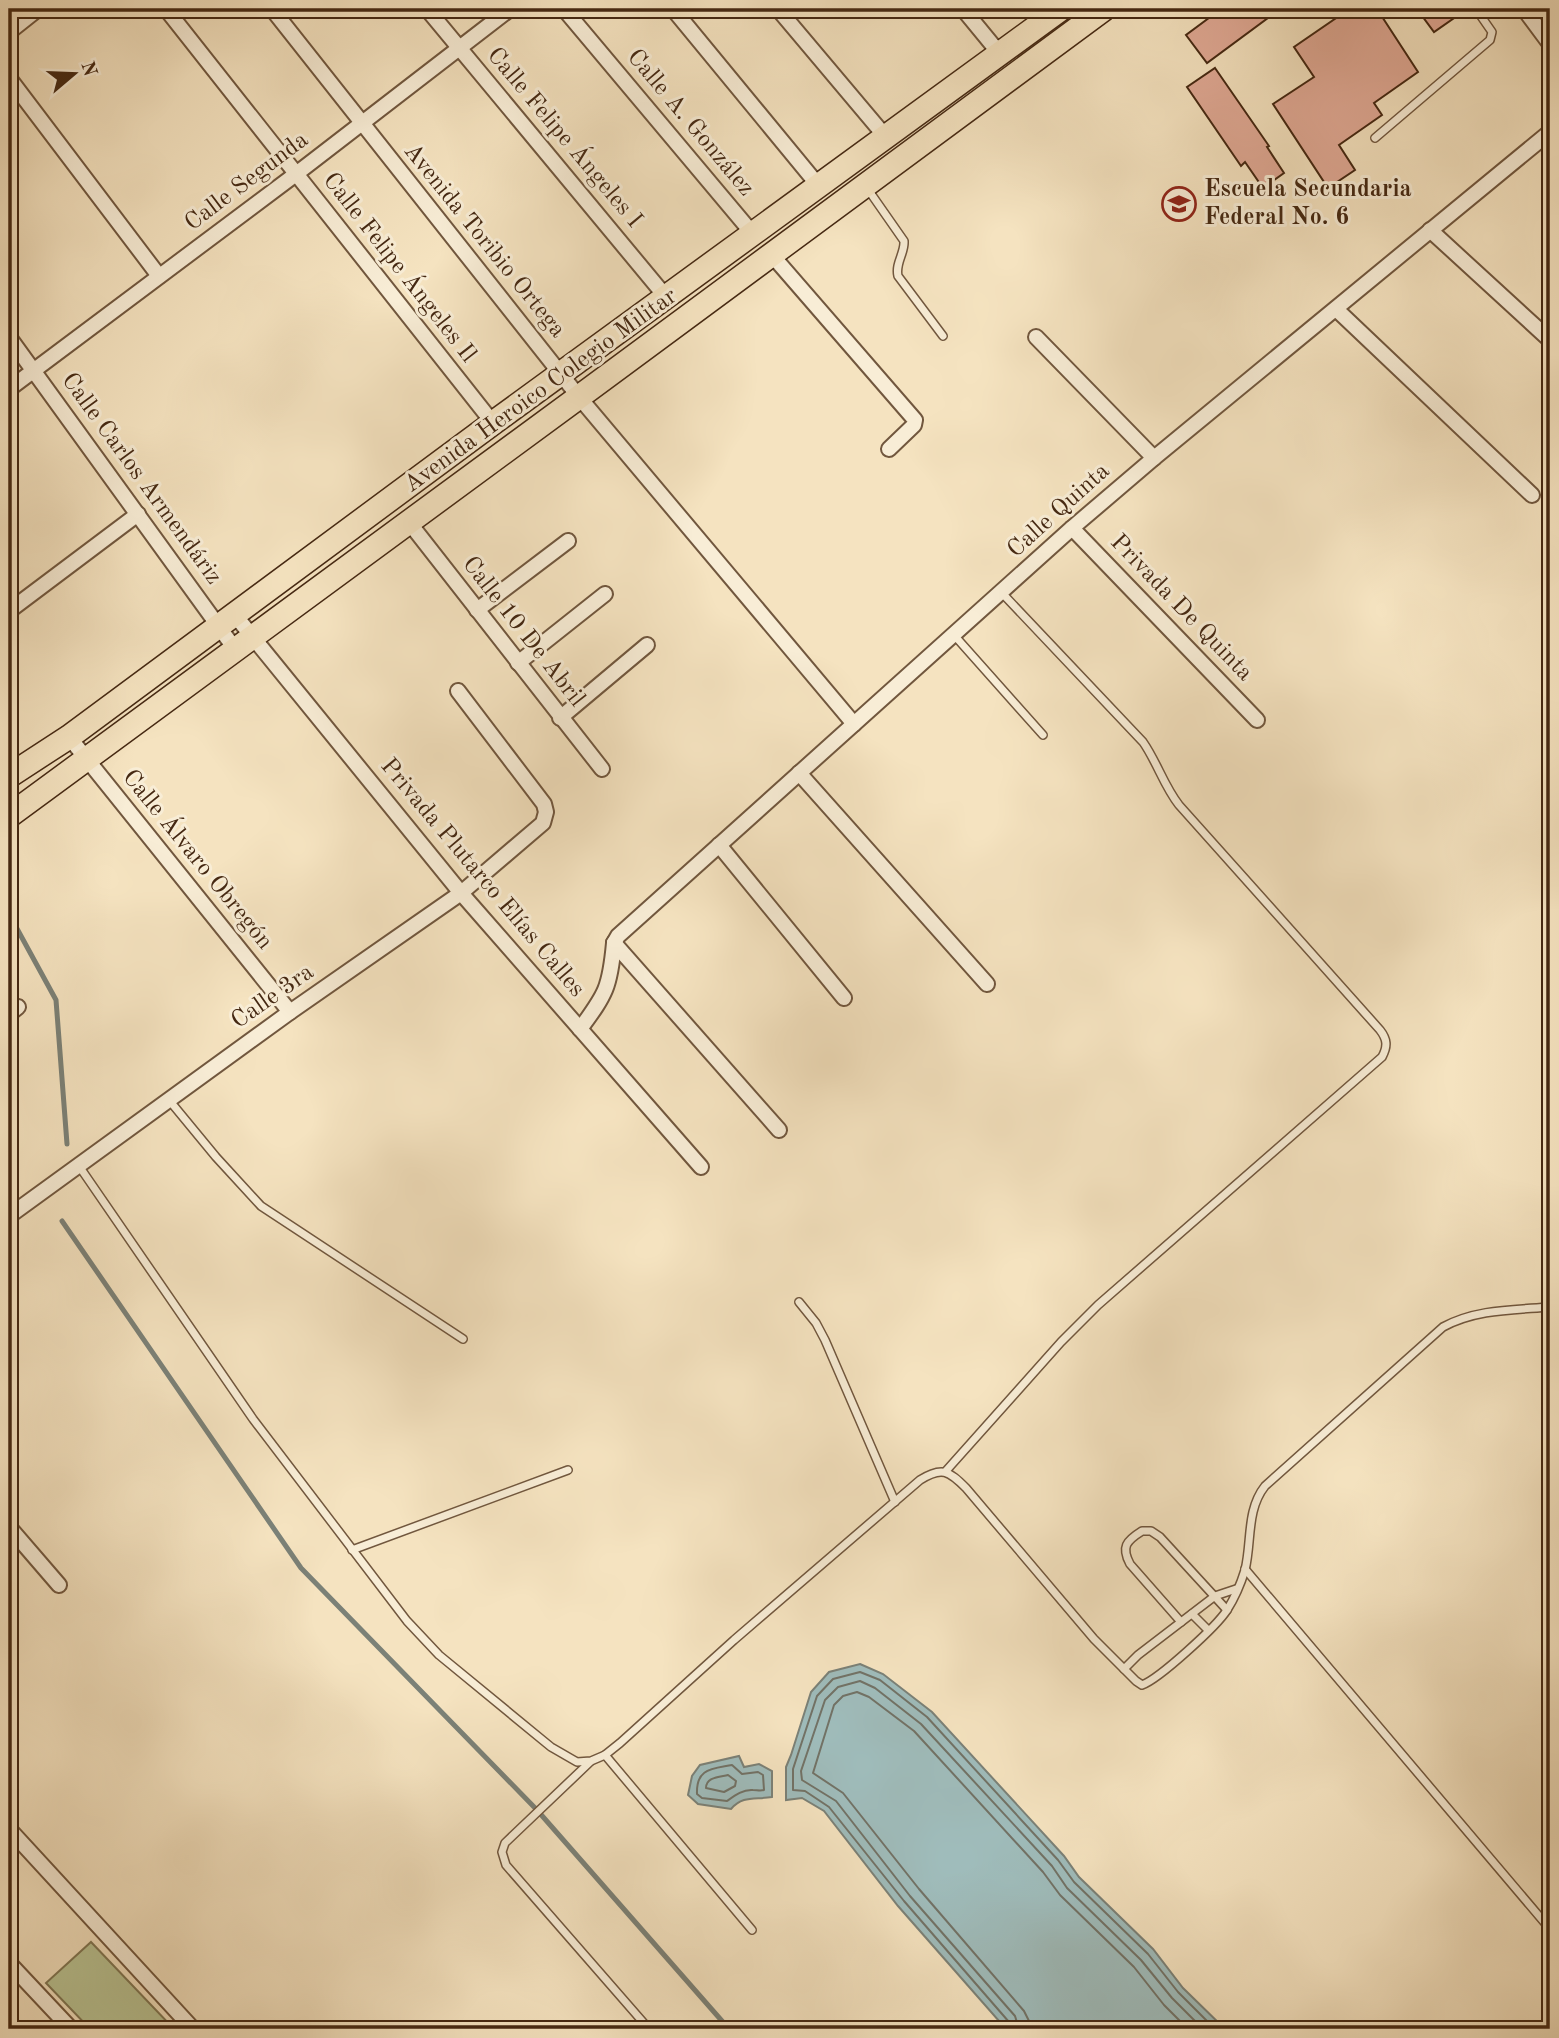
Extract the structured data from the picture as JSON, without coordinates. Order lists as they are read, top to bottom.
{
  "streets": {
    "main road": ["Avenida Heroico Colegio Militar"],
    "street": [
      "Calle A. González",
      "Calle Felipe Ángeles I",
      "Calle Segunda",
      "Avenida Toribio Ortega",
      "Calle Felipe Ángeles Il",
      "Calle Carlos Armendáriz",
      "Calle Quinta",
      "Privada De Quinta",
      "Calle 10 De Abril",
      "Calle Álvaro Obregón",
      "Privada Plutarco Elías Calles",
      "Calle 3ra"
    ]
  },
  "crossings": [
    ["Calle A. González", "Avenida Heroico Colegio Militar"],
    ["Calle Felipe Ángeles I", "Calle Segunda"],
    ["Calle Felipe Ángeles I", "Avenida Heroico Colegio Militar"],
    ["Calle Segunda", "Avenida Toribio Ortega"],
    ["Calle Segunda", "Calle Felipe Ángeles Il"],
    ["Calle Segunda", "Calle Carlos Armendáriz"],
    ["Avenida Toribio Ortega", "Avenida Heroico Colegio Militar"],
    ["Avenida Toribio Ortega", "Calle Quinta"],
    ["Calle Felipe Ángeles Il", "Avenida Heroico Colegio Militar"],
    ["Avenida Heroico Colegio Militar", "Calle Carlos Armendáriz"],
    ["Avenida Heroico Colegio Militar", "Calle 10 De Abril"],
    ["Avenida Heroico Colegio Militar", "Calle Álvaro Obregón"],
    ["Avenida Heroico Colegio Militar", "Privada Plutarco Elías Calles"],
    ["Calle Carlos Armendáriz", "Privada Plutarco Elías Calles"],
    ["Calle Quinta", "Privada De Quinta"],
    ["Calle Álvaro Obregón", "Calle 3ra"],
    ["Privada Plutarco Elías Calles", "Calle 3ra"]
  ],
  "places": {
    "school or university": ["Escuela Secundaria Federal No. 6"]
  },
  "north": "right"
}
